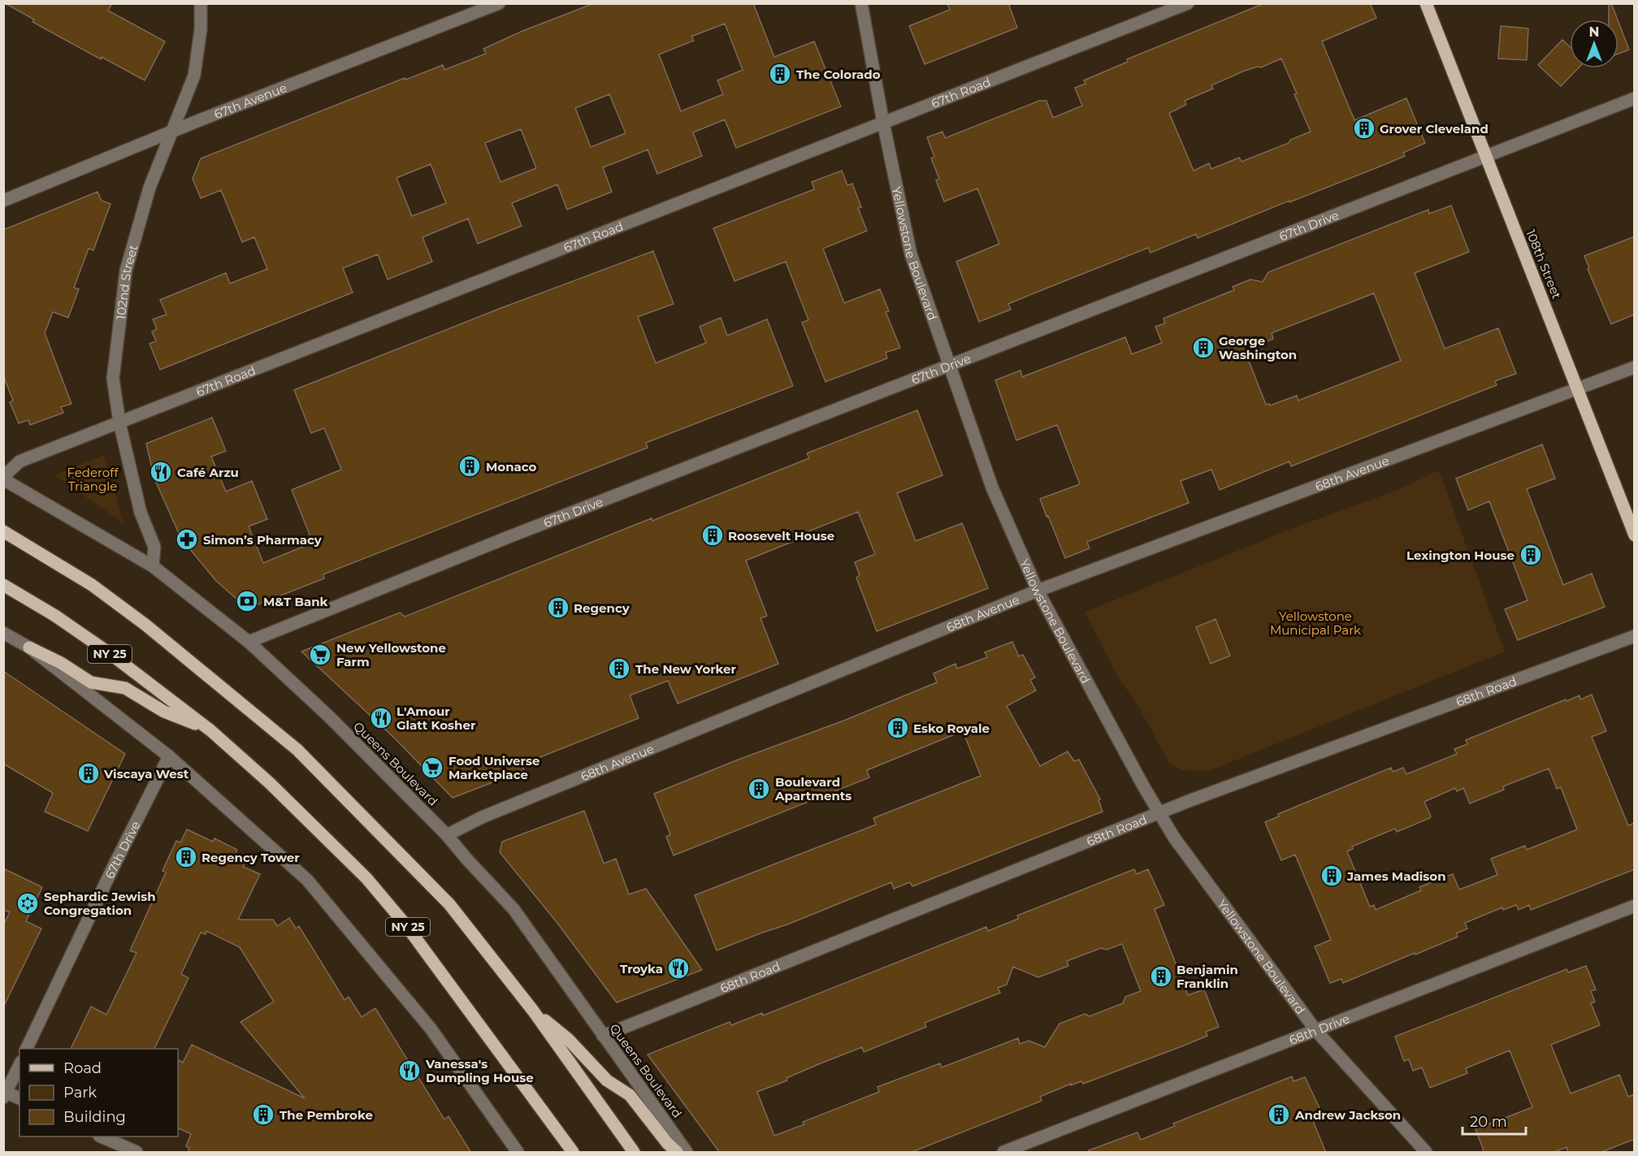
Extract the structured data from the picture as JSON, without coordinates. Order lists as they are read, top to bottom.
{
  "streets": {
    "main road": ["108th Street", "NY 25"],
    "street": [
      "67th Road",
      "67th Avenue",
      "67th Drive",
      "Yellowstone Boulevard",
      "102nd Street",
      "68th Avenue",
      "68th Road",
      "Queens Boulevard",
      "68th Drive"
    ]
  },
  "crossings": [
    ["67th Road", "Yellowstone Boulevard"],
    ["67th Road", "102nd Street"],
    ["67th Road", "Queens Boulevard"],
    ["67th Avenue", "102nd Street"],
    ["67th Drive", "Yellowstone Boulevard"],
    ["67th Drive", "108th Street"],
    ["67th Drive", "Queens Boulevard"],
    ["Yellowstone Boulevard", "68th Avenue"],
    ["Yellowstone Boulevard", "68th Road"],
    ["Yellowstone Boulevard", "68th Drive"],
    ["108th Street", "68th Avenue"],
    ["102nd Street", "Queens Boulevard"],
    ["68th Avenue", "Queens Boulevard"],
    ["68th Road", "Queens Boulevard"]
  ],
  "parks": ["Federoff Triangle", "Yellowstone Municipal Park"],
  "places": {
    "building": [
      "The Colorado",
      "Grover Cleveland",
      "George Washington",
      "Monaco",
      "Roosevelt House",
      "Lexington House",
      "Regency",
      "The New Yorker",
      "Esko Royale",
      "Viscaya West",
      "Boulevard Apartments",
      "Regency Tower",
      "James Madison",
      "Benjamin Franklin",
      "The Pembroke",
      "Andrew Jackson"
    ],
    "restaurant": [
      "Café Arzu",
      "L'Amour Glatt Kosher",
      "Troyka",
      "Vanessa's Dumpling House"
    ],
    "pharmacy": ["Simon’s Pharmacy"],
    "bank": ["M&T Bank"],
    "supermarket": ["New Yellowstone Farm", "Food Universe Marketplace"],
    "synagogue": ["Sephardic Jewish Congregation"]
  },
  "legend": ["Road", "Park", "Building"],
  "scale_bar": "20 m",
  "north": "top"
}
